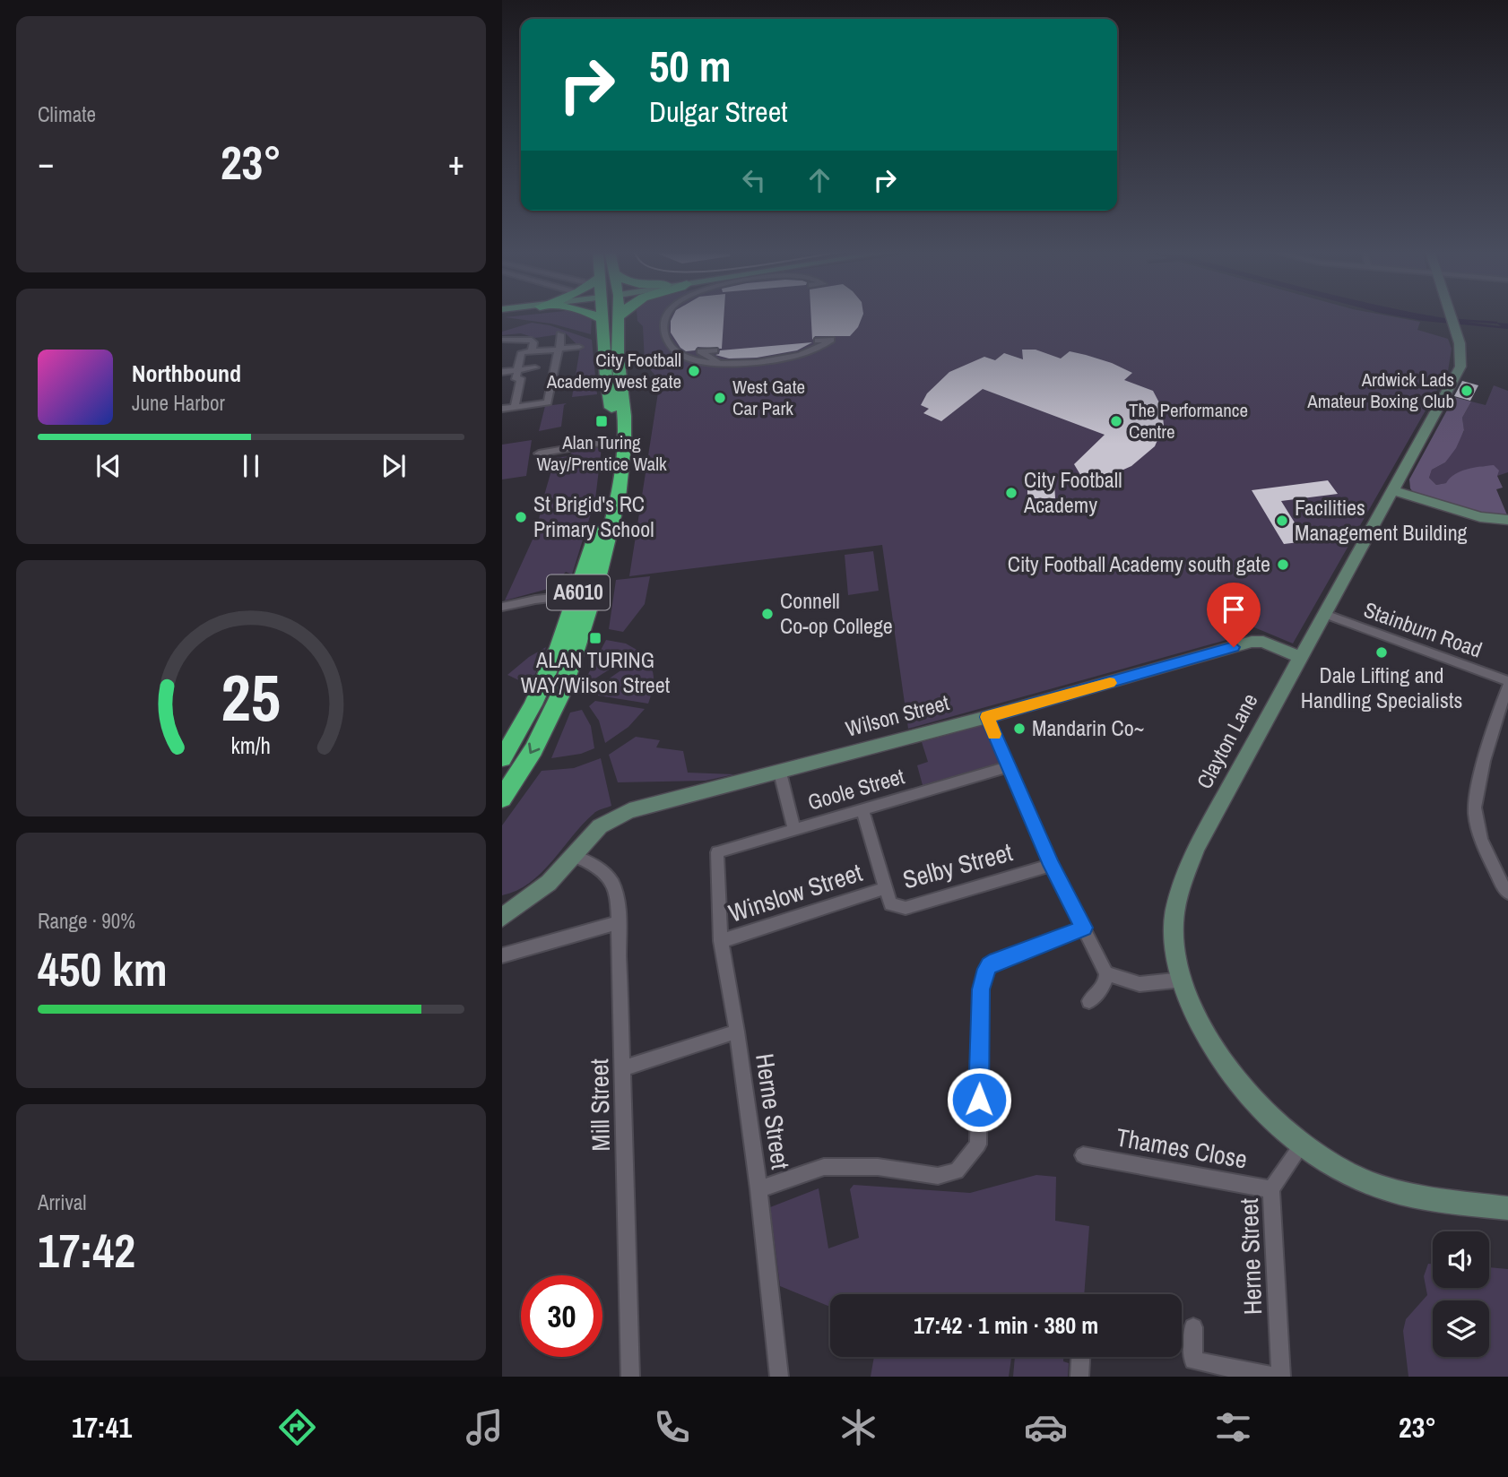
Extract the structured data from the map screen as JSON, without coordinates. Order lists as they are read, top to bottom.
{
  "streets": {
    "highway": ["A6010"],
    "street": [
      "Stainburn Road",
      "Wilson Street",
      "Clayton Lane",
      "Goole Street",
      "Selby Street",
      "Winslow Street",
      "Mill Street",
      "Herne Street",
      "Thames Close"
    ]
  },
  "crossings": [
    ["Stainburn Road", "Clayton Lane"],
    ["Wilson Street", "Clayton Lane"],
    ["Wilson Street", "Mill Street"],
    ["Clayton Lane", "Herne Street"],
    ["Goole Street", "Herne Street"],
    ["Selby Street", "Winslow Street"],
    ["Winslow Street", "Herne Street"],
    ["Herne Street", "Thames Close"]
  ],
  "places": {
    "other": [
      "City Football Academy west gate",
      "Ardwick Lads Amateur Boxing Club",
      "West Gate Car Park",
      "The Performance Centre",
      "City Football Academy",
      "St Brigid's RC Primary School",
      "Facilities Management Building",
      "City Football Academy south gate",
      "Connell Co-op College",
      "Dale Lifting and Handling Specialists",
      "Mandarin Co~"
    ],
    "transit": ["Alan Turing Way/Prentice Walk", "ALAN TURING WAY/Wilson Street"]
  },
  "page": {
    "tile": [
      "Climate",
      ["Range · 90%", "450 km"],
      ["Arrival", "17:42"]
    ],
    "turn": ["50 m", "Dulgar Street"],
    "heat": ["−", "23°", "+"],
    "song": ["Northbound", "June Harbor"],
    "limit": "30",
    "trip": "17:42 · 1 min · 380 m",
    "tabs": ["17:41", "23°"],
    "gauge": ["25", "km/h"]
  }
}
